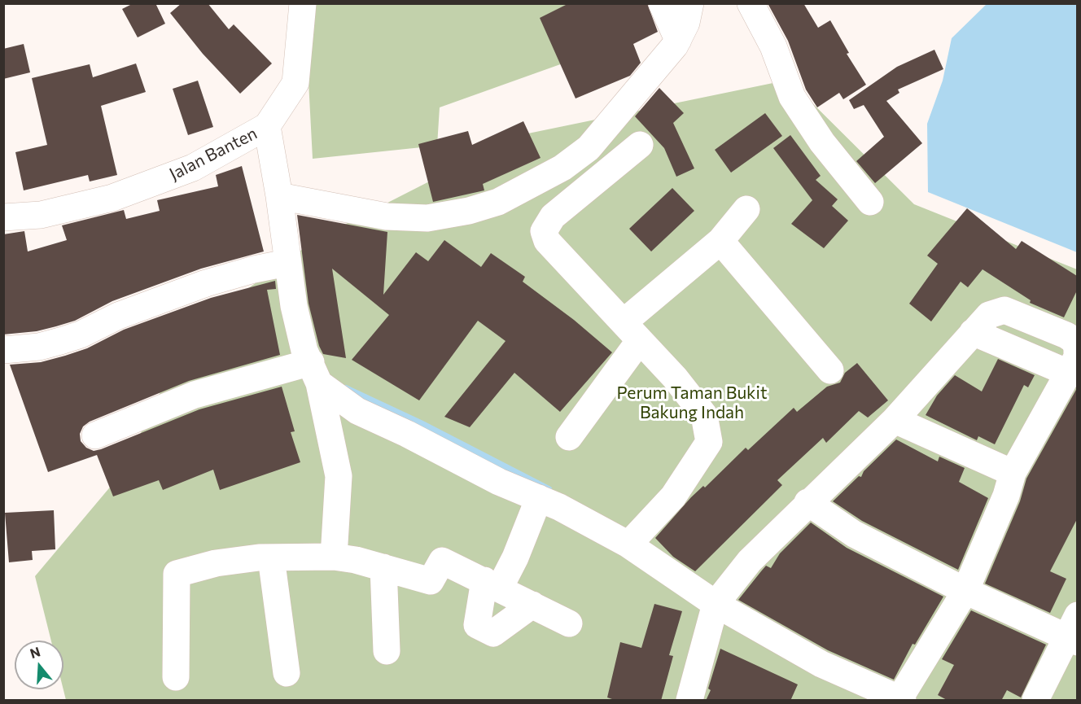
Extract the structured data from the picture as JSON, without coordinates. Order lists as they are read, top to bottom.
{
  "streets": {
    "street": ["Jalan Banten"]
  },
  "parks": ["Perum Taman Bukit Bakung Indah"],
  "north": "top"
}
